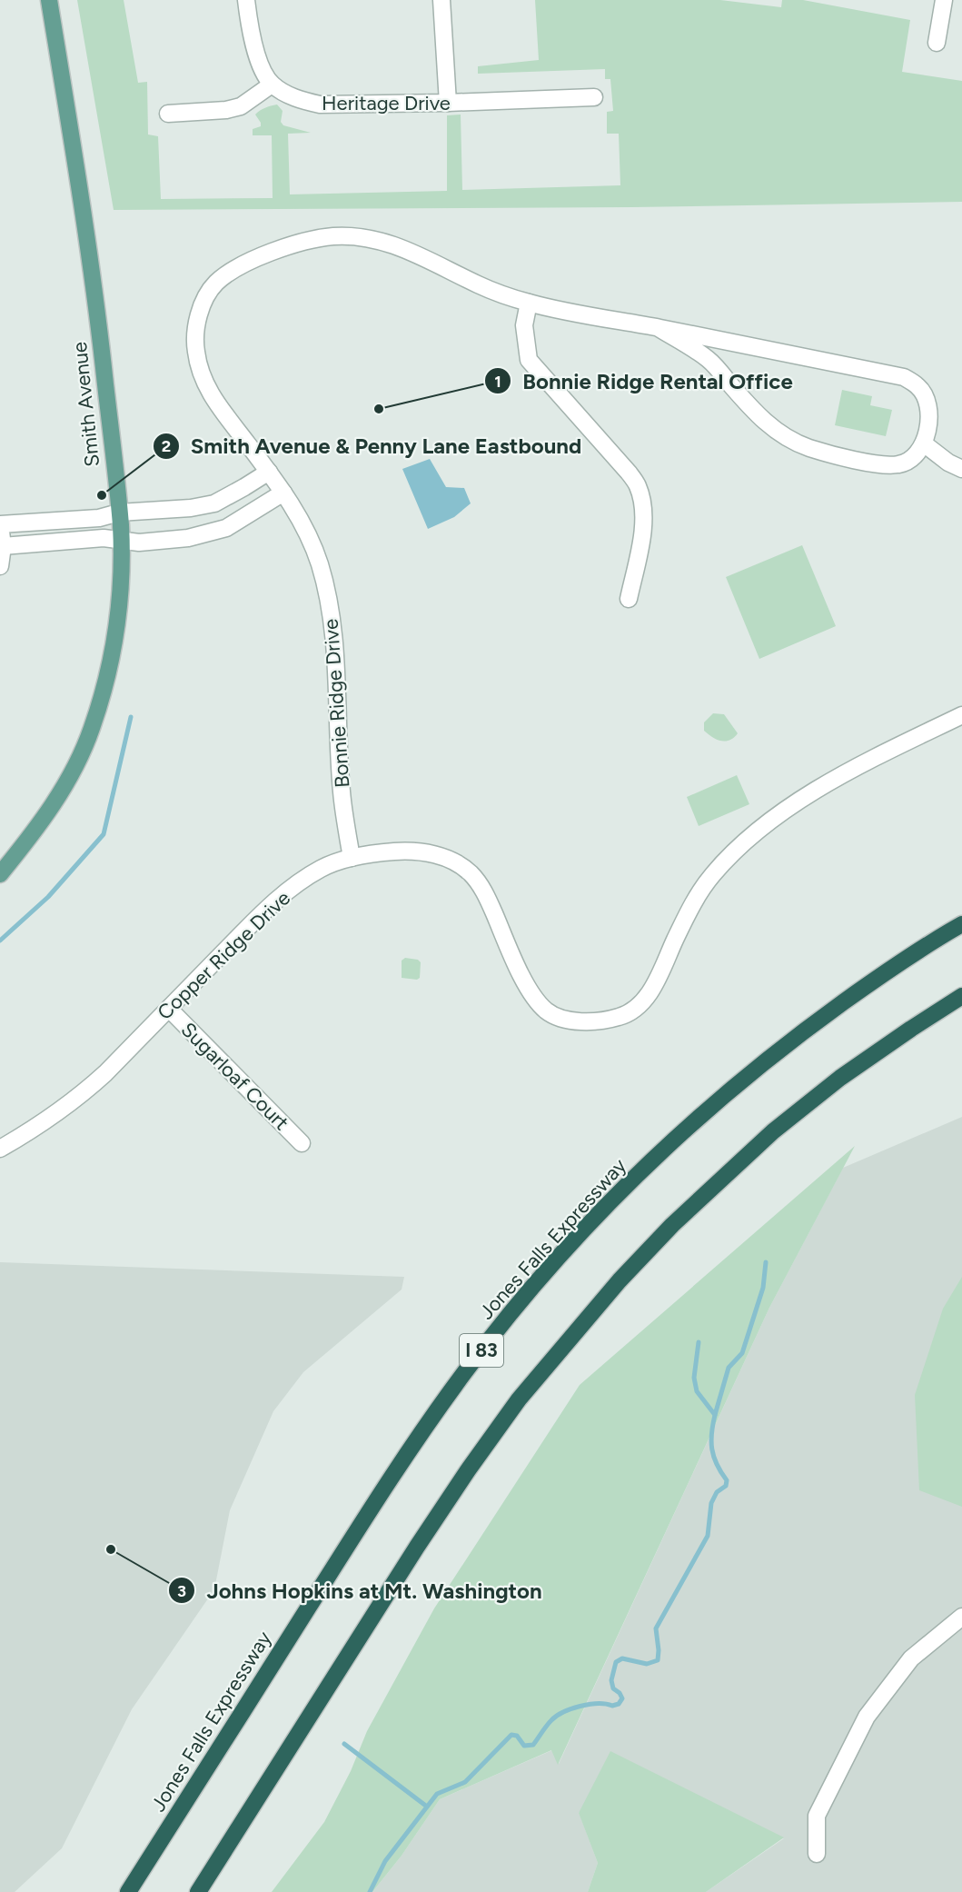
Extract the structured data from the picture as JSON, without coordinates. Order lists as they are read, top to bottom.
{
  "streets": {
    "highway": ["Jones Falls Expressway", "I 83"],
    "main road": ["Smith Avenue"],
    "street": [
      "Heritage Drive",
      "Bonnie Ridge Drive",
      "Copper Ridge Drive",
      "Sugarloaf Court"
    ]
  },
  "crossings": [
    ["Bonnie Ridge Drive", "Copper Ridge Drive"],
    ["Copper Ridge Drive", "Sugarloaf Court"]
  ],
  "places": ["Bonnie Ridge Rental Office", "Smith Avenue & Penny Lane Eastbound", "Johns Hopkins at Mt. Washington"]
}
